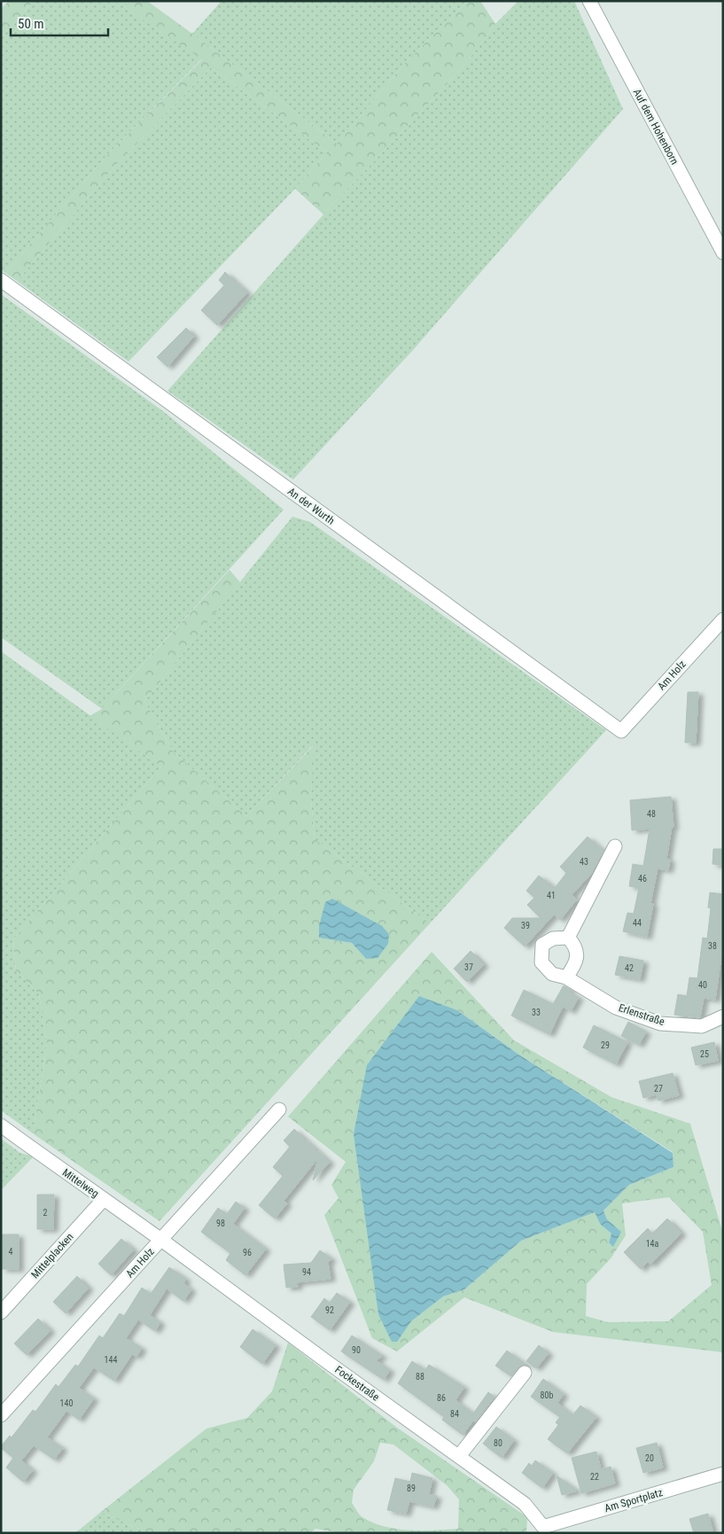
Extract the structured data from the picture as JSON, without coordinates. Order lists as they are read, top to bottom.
{
  "streets": {
    "street": [
      "Auf dem Hohenborn",
      "An der Wurth",
      "Am Holz",
      "Erlenstraße",
      "Mittelweg",
      "Mittelplacken",
      "Fockestraße",
      "Am Sportplatz"
    ]
  },
  "crossings": [
    ["An der Wurth", "Am Holz"],
    ["Am Holz", "Mittelweg"],
    ["Am Holz", "Fockestraße"],
    ["Mittelweg", "Mittelplacken"],
    ["Mittelweg", "Fockestraße"],
    ["Fockestraße", "Am Sportplatz"]
  ],
  "house_numbers": [
    "48",
    "43",
    "46",
    "41",
    "44",
    "39",
    "38",
    "37",
    "42",
    "40",
    "33",
    "29",
    "25",
    "27",
    "2",
    "98",
    "14a",
    "4",
    "96",
    "94",
    "92",
    "90",
    "144",
    "88",
    "80b",
    "86",
    "140",
    "84",
    "80",
    "20",
    "22",
    "89"
  ],
  "scale_bar": "50 m"
}
